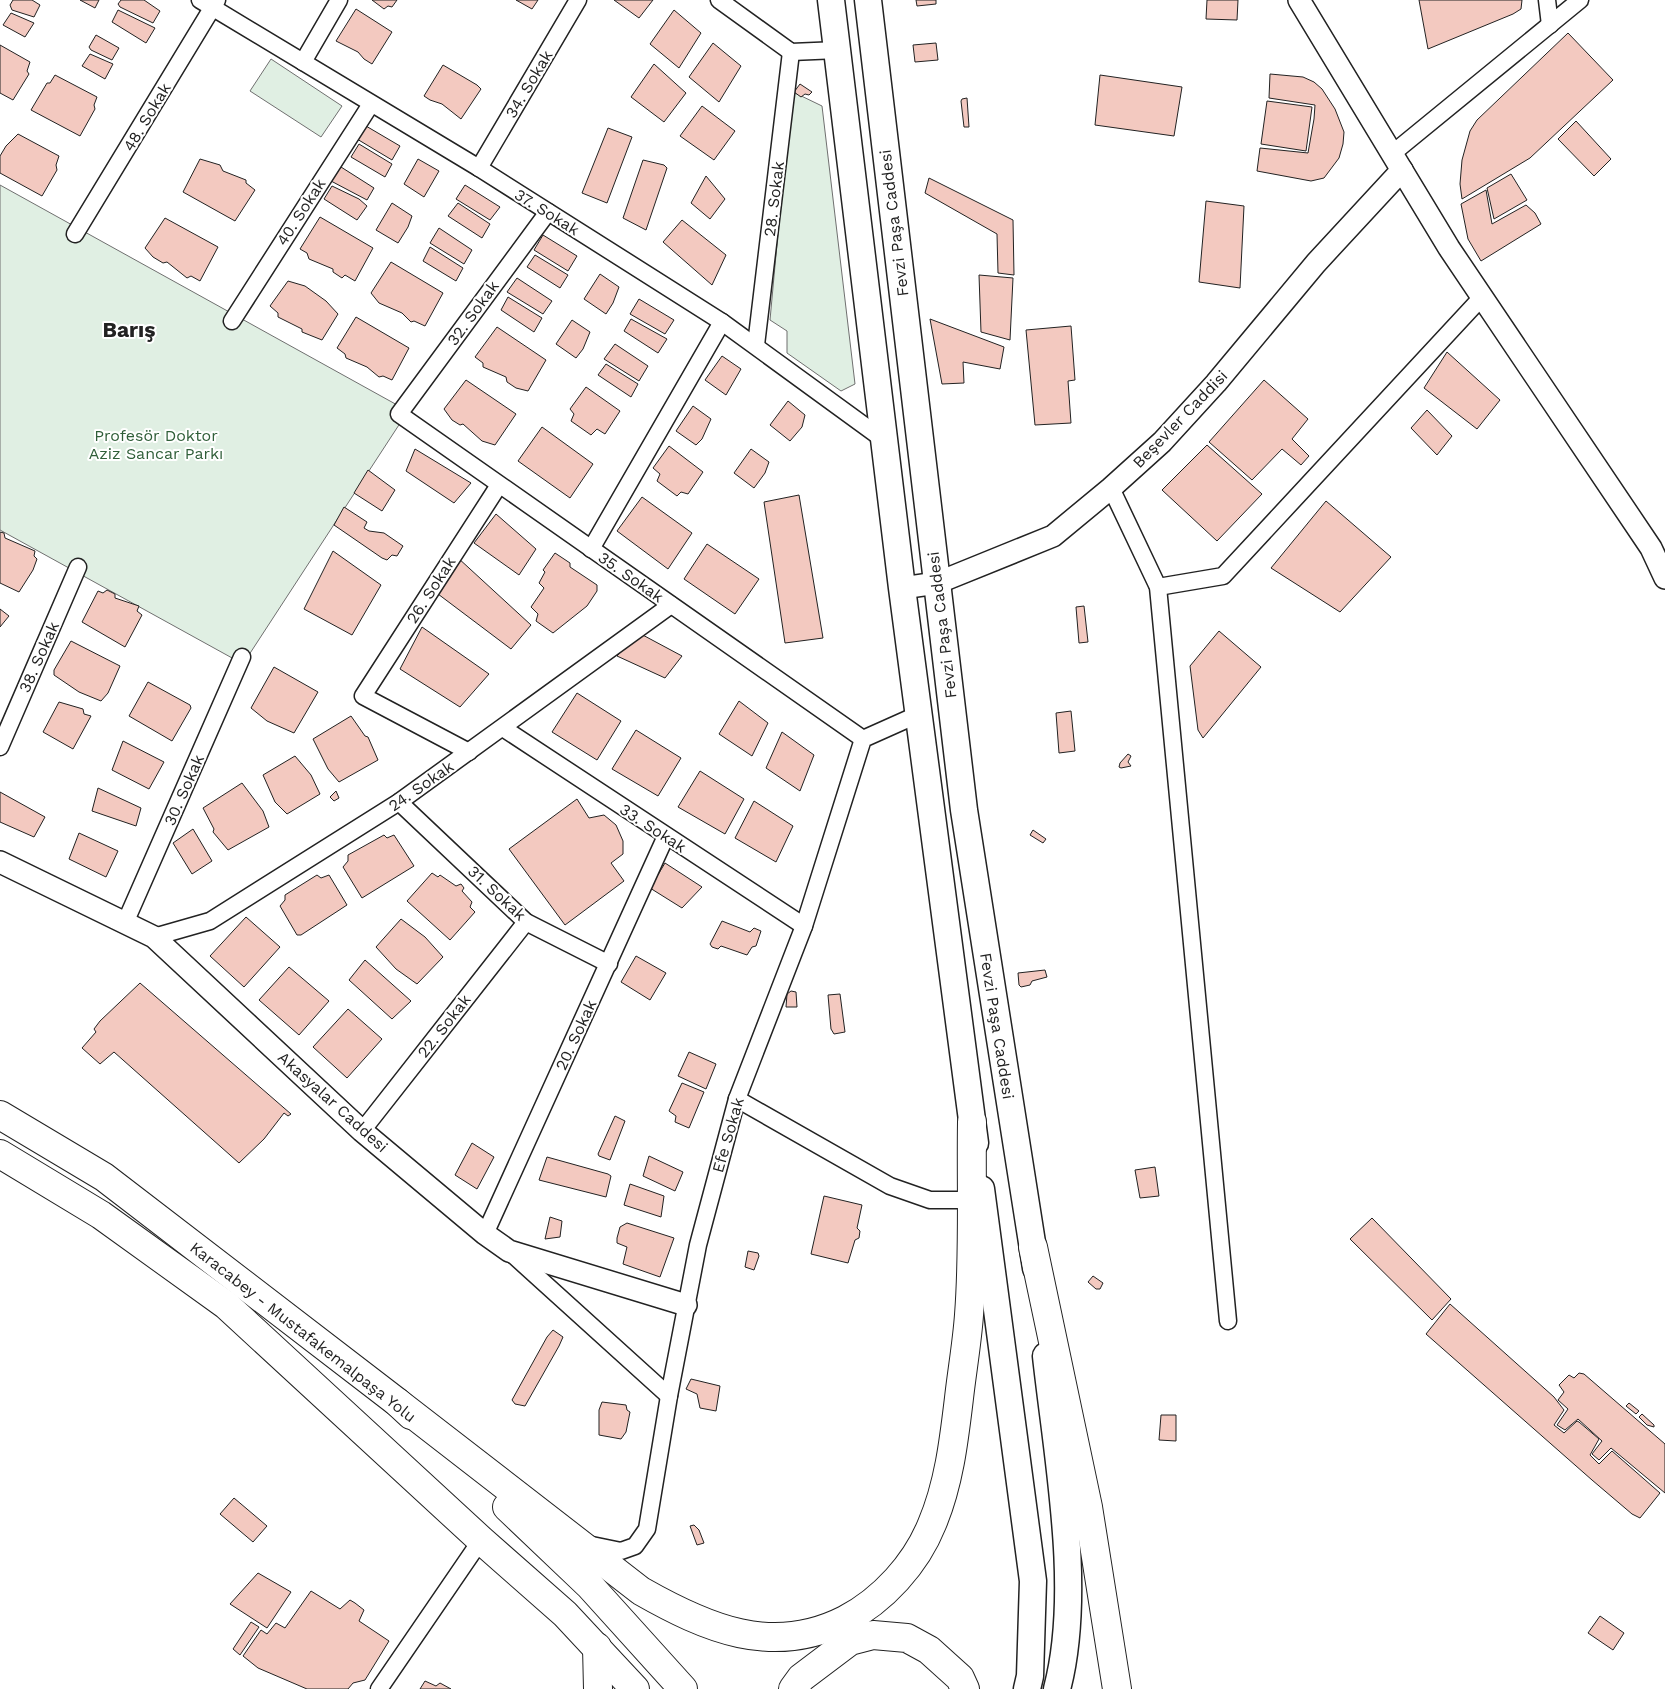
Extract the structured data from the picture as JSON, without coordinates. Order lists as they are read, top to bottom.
{
  "streets": {
    "highway": ["Karacabey - Mustafakemalpaşa Yolu"],
    "main road": ["Fevzi Paşa Caddesi"],
    "street": [
      "34. Sokak",
      "48. Sokak",
      "28. Sokak",
      "40. Sokak",
      "37. Sokak",
      "32. Sokak",
      "Beşevler Caddisi",
      "35. Sokak",
      "26. Sokak",
      "38. Sokak",
      "24. Sokak",
      "30. Sokak",
      "33. Sokak",
      "31. Sokak",
      "22. Sokak",
      "20. Sokak",
      "Akasyalar Caddesi",
      "Efe Sokak"
    ]
  },
  "crossings": [
    ["34. Sokak", "37. Sokak"],
    ["48. Sokak", "37. Sokak"],
    ["28. Sokak", "37. Sokak"],
    ["40. Sokak", "37. Sokak"],
    ["37. Sokak", "Fevzi Paşa Caddesi"],
    ["37. Sokak", "32. Sokak"],
    ["Fevzi Paşa Caddesi", "Beşevler Caddisi"],
    ["32. Sokak", "35. Sokak"],
    ["35. Sokak", "26. Sokak"],
    ["35. Sokak", "24. Sokak"],
    ["35. Sokak", "Efe Sokak"],
    ["26. Sokak", "24. Sokak"],
    ["24. Sokak", "33. Sokak"],
    ["24. Sokak", "31. Sokak"],
    ["24. Sokak", "Akasyalar Caddesi"],
    ["30. Sokak", "Akasyalar Caddesi"],
    ["33. Sokak", "20. Sokak"],
    ["33. Sokak", "Efe Sokak"],
    ["31. Sokak", "22. Sokak"],
    ["31. Sokak", "20. Sokak"],
    ["22. Sokak", "Akasyalar Caddesi"],
    ["20. Sokak", "Akasyalar Caddesi"],
    ["Akasyalar Caddesi", "Efe Sokak"]
  ],
  "districts": ["Barış"],
  "parks": ["Profesör Doktor Aziz Sancar Parkı"]
}
